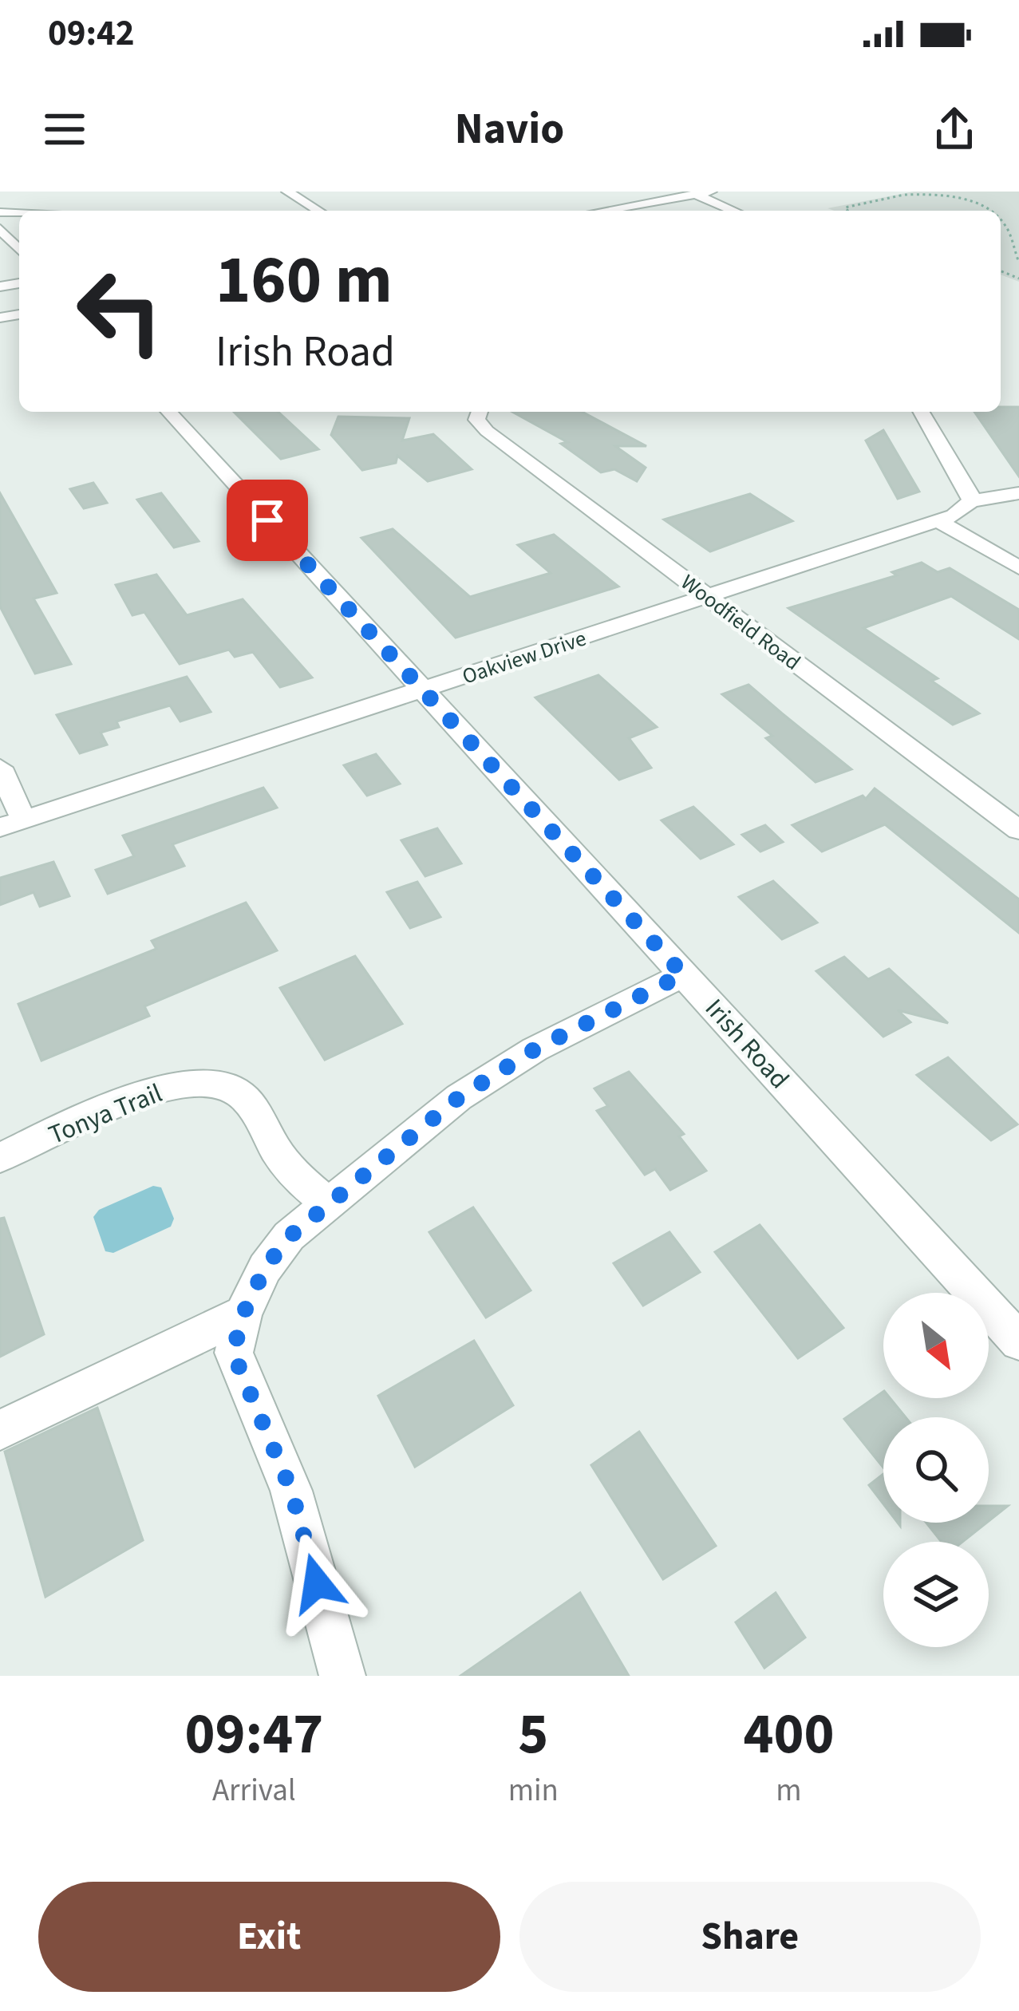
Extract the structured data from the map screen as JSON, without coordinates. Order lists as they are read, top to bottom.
{
  "streets": {
    "street": [
      "Woodfield Road",
      "Oakview Drive",
      "Irish Road",
      "Tonya Trail"
    ]
  },
  "crossings": [
    ["Woodfield Road", "Oakview Drive"],
    ["Oakview Drive", "Irish Road"]
  ],
  "north": "bottom right",
  "page": {
    "status": "09:42",
    "header": "Navio",
    "turn": ["160 m", "Irish Road"],
    "eta": [
      "09:47",
      "Arrival",
      "5",
      "min",
      "400",
      "m"
    ],
    "buttons": ["Exit", "Share"]
  }
}
